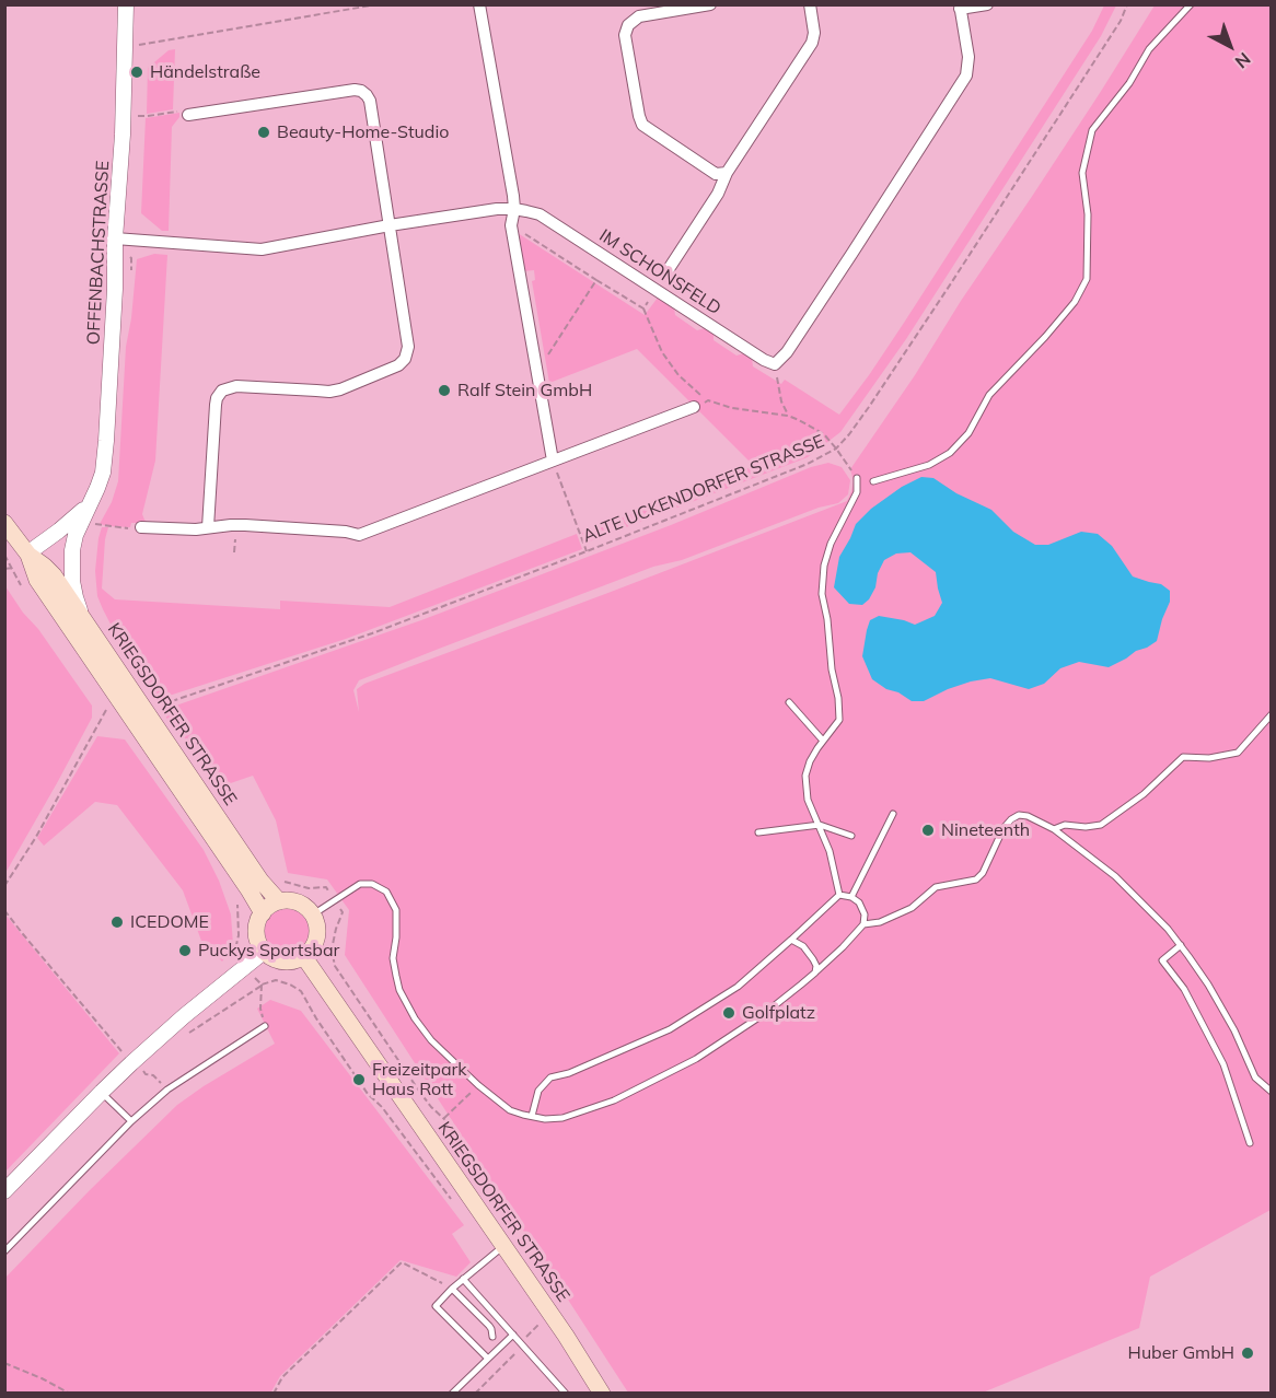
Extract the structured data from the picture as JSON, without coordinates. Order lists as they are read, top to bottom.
{
  "streets": {
    "main road": ["KRIEGSDORFER STRASSE"],
    "street": ["OFFENBACHSTRASSE", "IM SCHONSFELD"],
    "path": ["ALTE UCKENDORFER STRASSE"]
  },
  "crossings": [
    ["OFFENBACHSTRASSE", "IM SCHONSFELD"],
    ["OFFENBACHSTRASSE", "KRIEGSDORFER STRASSE"]
  ],
  "places": [
    "Händelstraße",
    "Beauty-Home-Studio",
    "Ralf Stein GmbH",
    "Nineteenth",
    "ICEDOME",
    "Puckys Sportsbar",
    "Golfplatz",
    "Freizeitpark Haus Rott",
    "Huber GmbH"
  ],
  "north": "bottom right"
}
